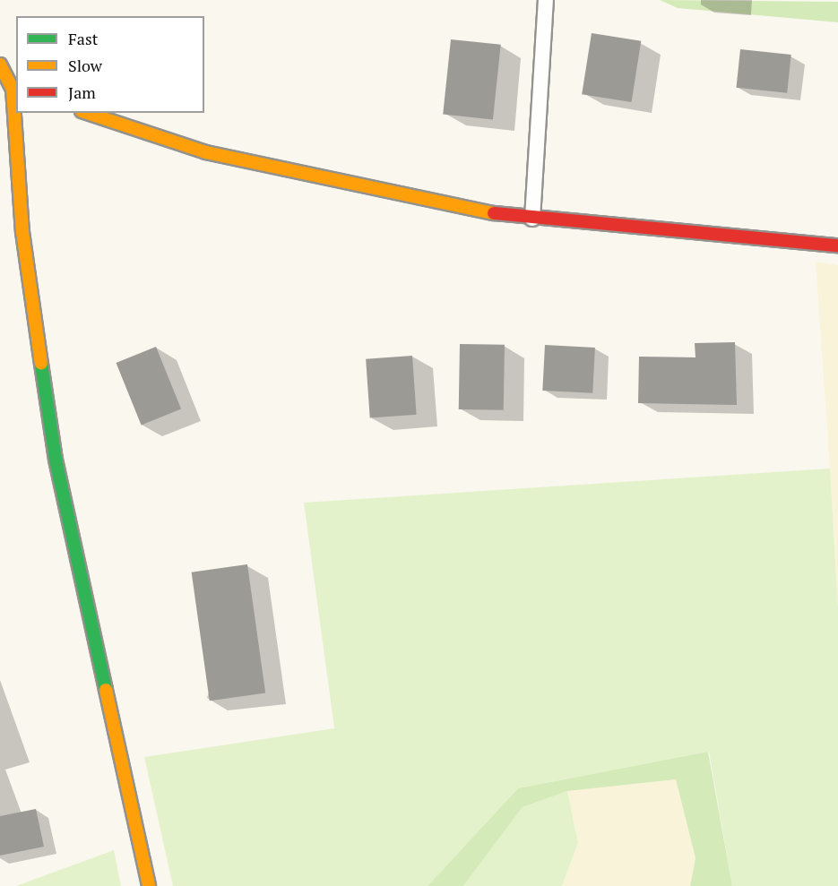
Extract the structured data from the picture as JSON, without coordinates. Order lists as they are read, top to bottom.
{
  "legend": ["Fast", "Slow", "Jam"]
}
